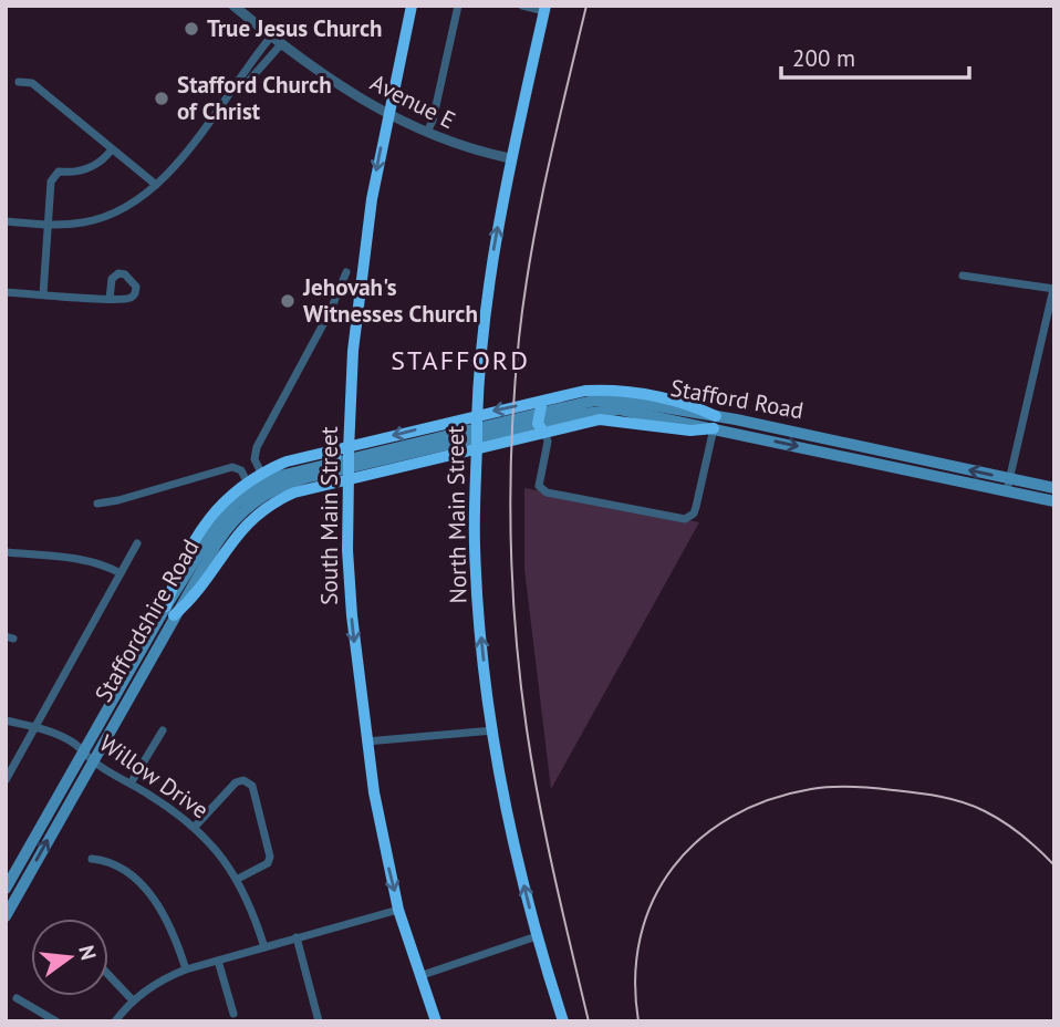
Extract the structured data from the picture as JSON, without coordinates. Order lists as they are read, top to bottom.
{
  "streets": {
    "highway": ["North Main Street", "South Main Street"],
    "main road": ["Stafford Road", "Staffordshire Road"],
    "street": ["Avenue E", "Willow Drive"]
  },
  "crossings": [
    ["Avenue E", "North Main Street"],
    ["Avenue E", "South Main Street"],
    ["Stafford Road", "Staffordshire Road"],
    ["Staffordshire Road", "Willow Drive"]
  ],
  "one_way": ["North Main Street", "South Main Street"],
  "districts": ["STAFFORD"],
  "places": ["True Jesus Church", "Stafford Church of Christ", "Jehovah's Witnesses Church"],
  "scale_bar": "200 m",
  "north": "right"
}
